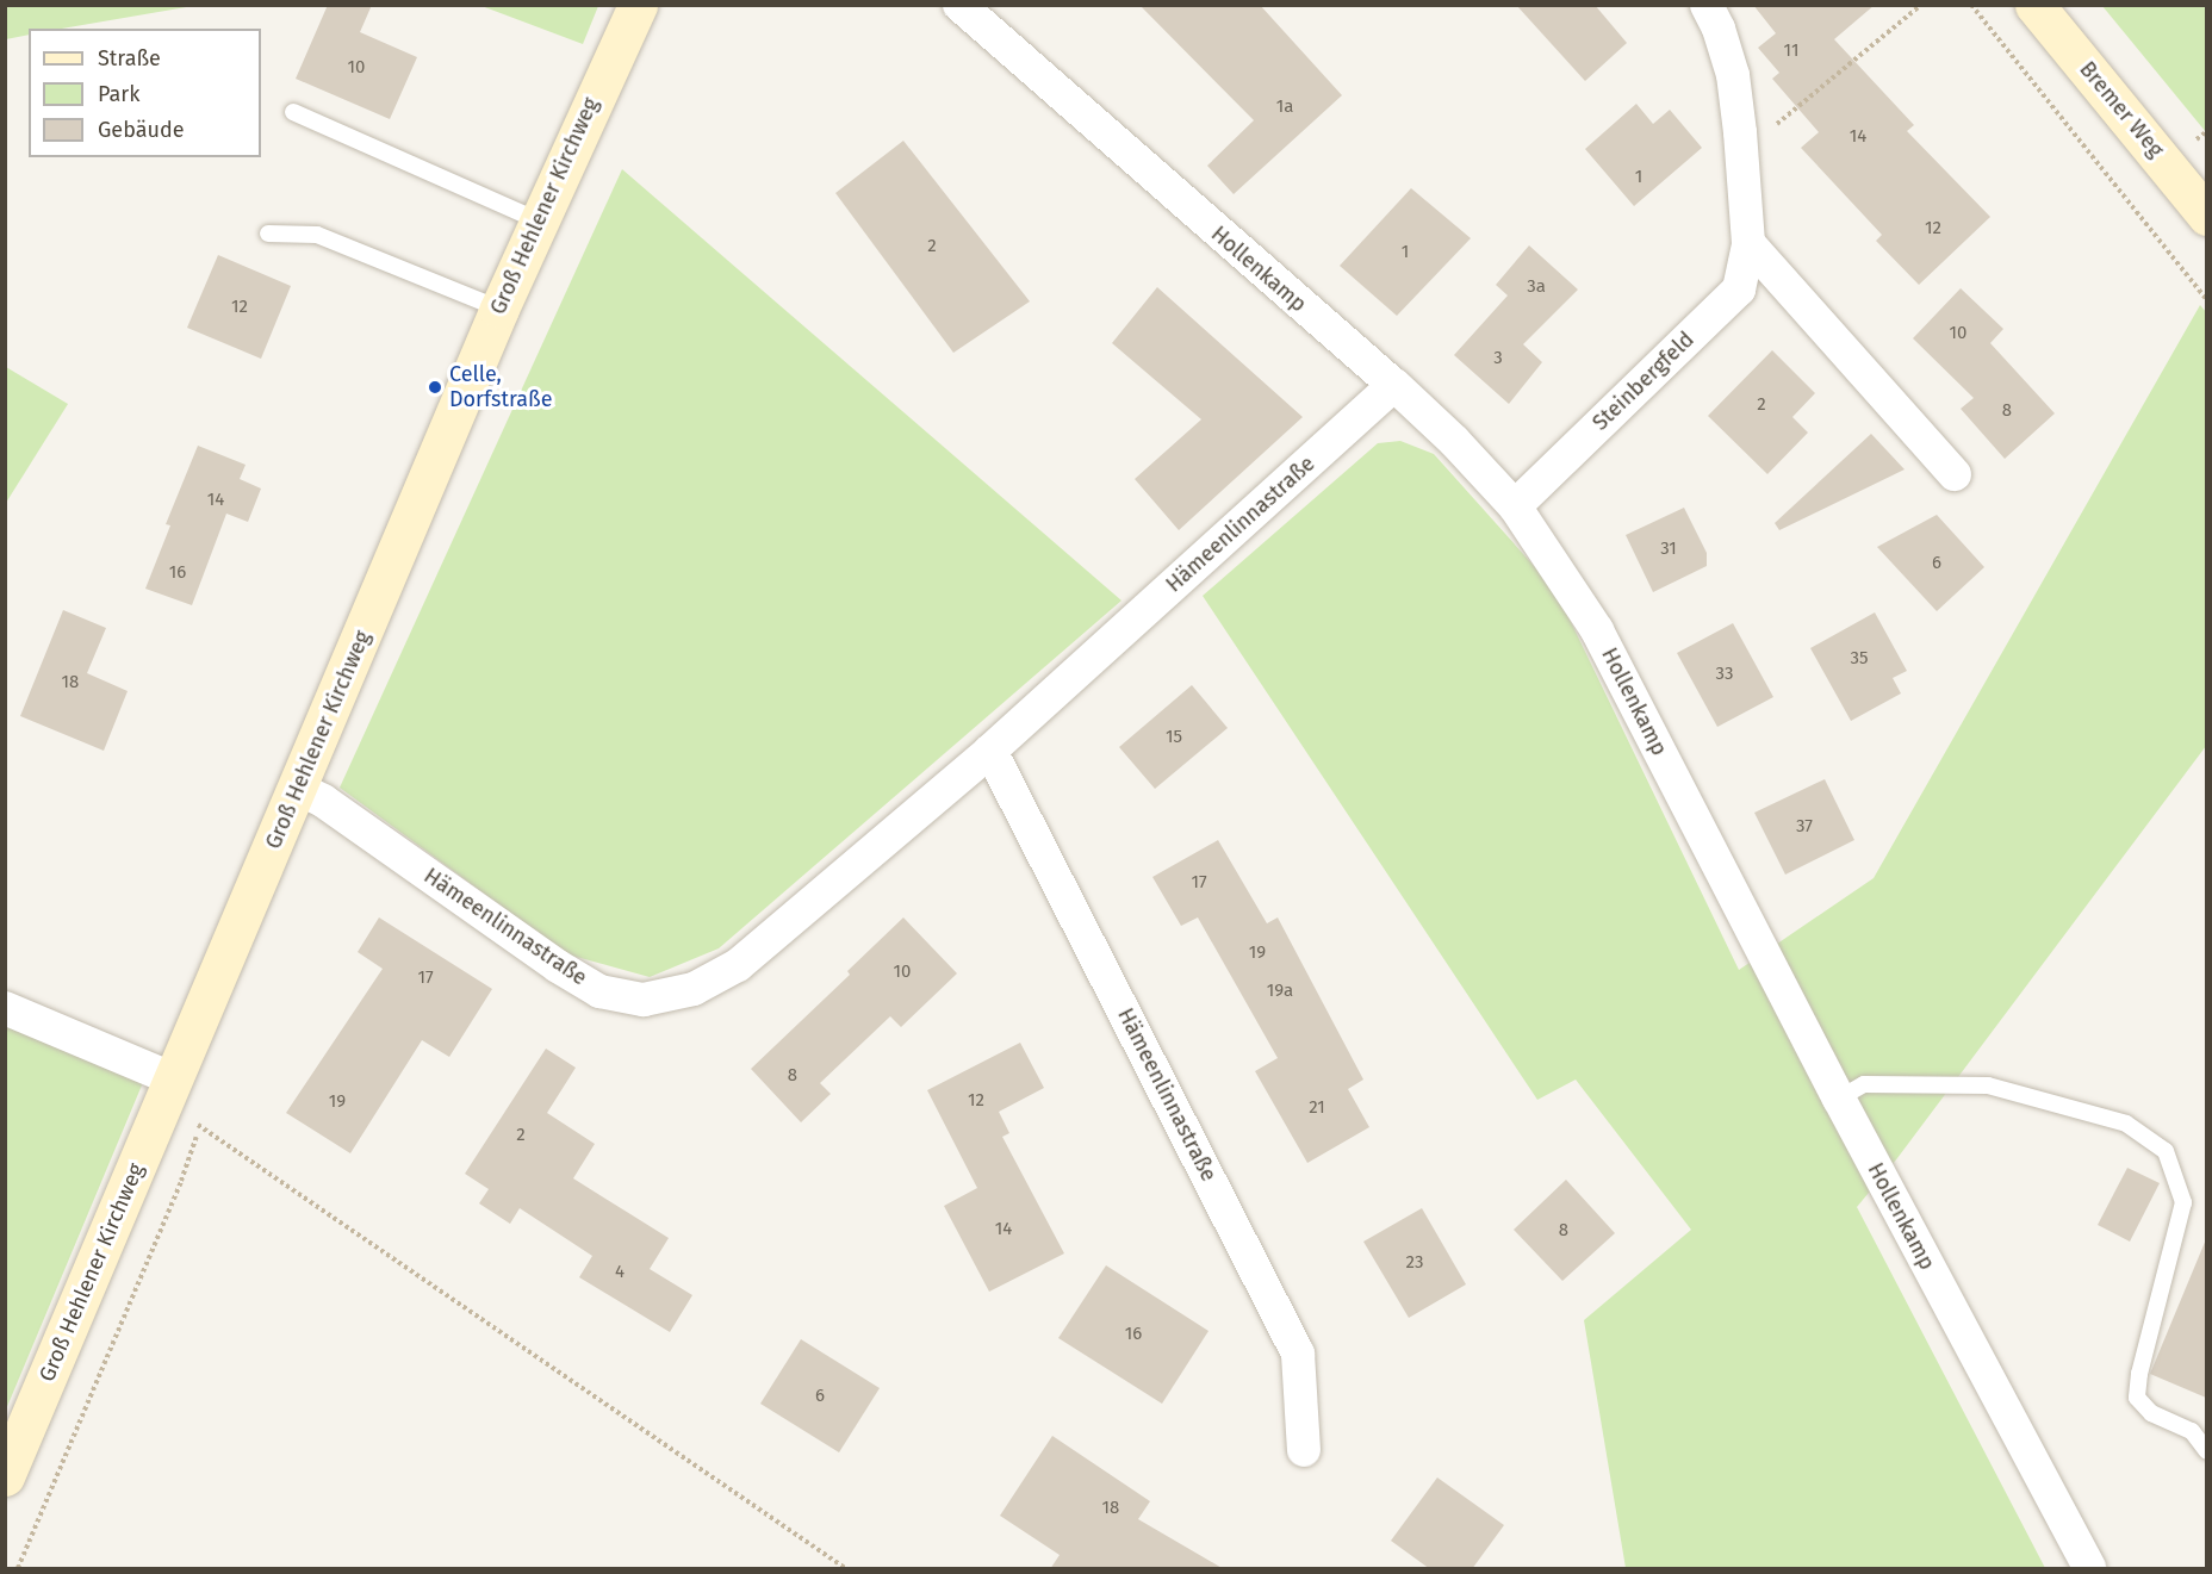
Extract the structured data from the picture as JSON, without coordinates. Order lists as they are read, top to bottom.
{
  "streets": {
    "main road": ["Bremer Weg", "Groß Hehlener Kirchweg"],
    "street": ["Hollenkamp", "Steinbergfeld", "Hämeenlinnastraße"]
  },
  "crossings": [
    ["Groß Hehlener Kirchweg", "Hämeenlinnastraße"],
    ["Hollenkamp", "Steinbergfeld"],
    ["Hollenkamp", "Hämeenlinnastraße"]
  ],
  "places": ["Celle, Dorfstraße"],
  "house_numbers": [
    "11",
    "10",
    "1a",
    "14",
    "1",
    "12",
    "2",
    "1",
    "3a",
    "12",
    "10",
    "3",
    "2",
    "8",
    "14",
    "31",
    "6",
    "16",
    "35",
    "33",
    "18",
    "15",
    "37",
    "17",
    "19",
    "10",
    "17",
    "19a",
    "8",
    "12",
    "19",
    "21",
    "2",
    "14",
    "8",
    "23",
    "4",
    "16",
    "6",
    "18"
  ],
  "legend": ["Straße", "Park", "Gebäude"]
}
